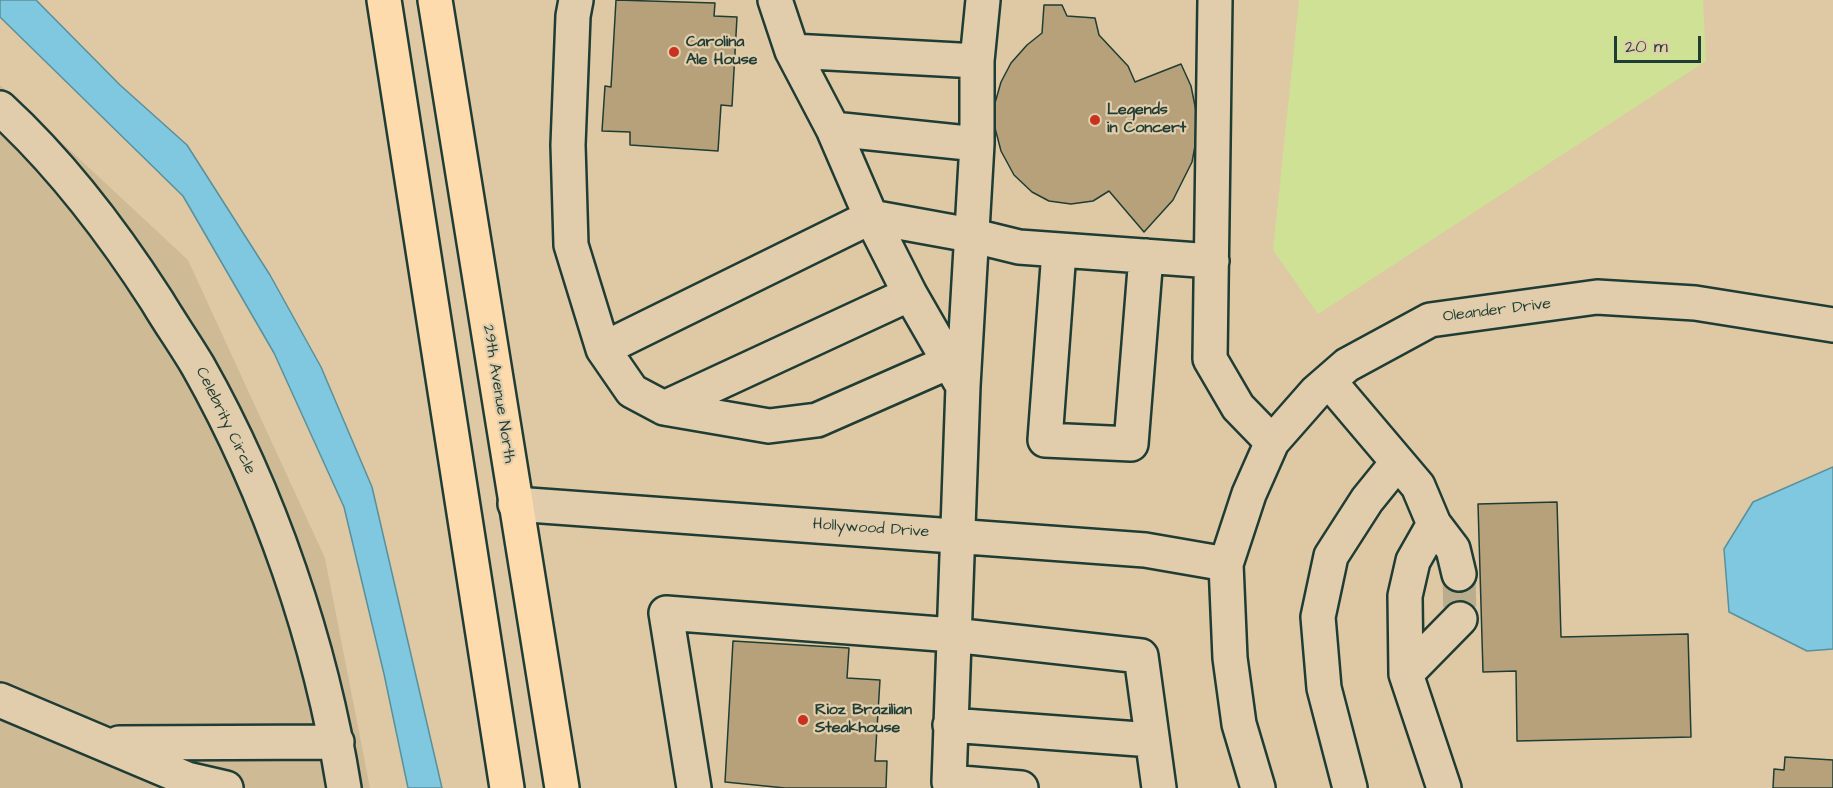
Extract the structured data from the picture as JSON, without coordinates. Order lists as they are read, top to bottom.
{
  "streets": {
    "main road": ["29th Avenue North"],
    "street": ["Oleander Drive", "Celebrity Circle", "Hollywood Drive"]
  },
  "crossings": [
    ["Oleander Drive", "Hollywood Drive"],
    ["29th Avenue North", "Hollywood Drive"]
  ],
  "places": ["Carolina Ale House", "Legends in Concert", "Rioz Brazilian Steakhouse"],
  "scale_bar": "20 m"
}
